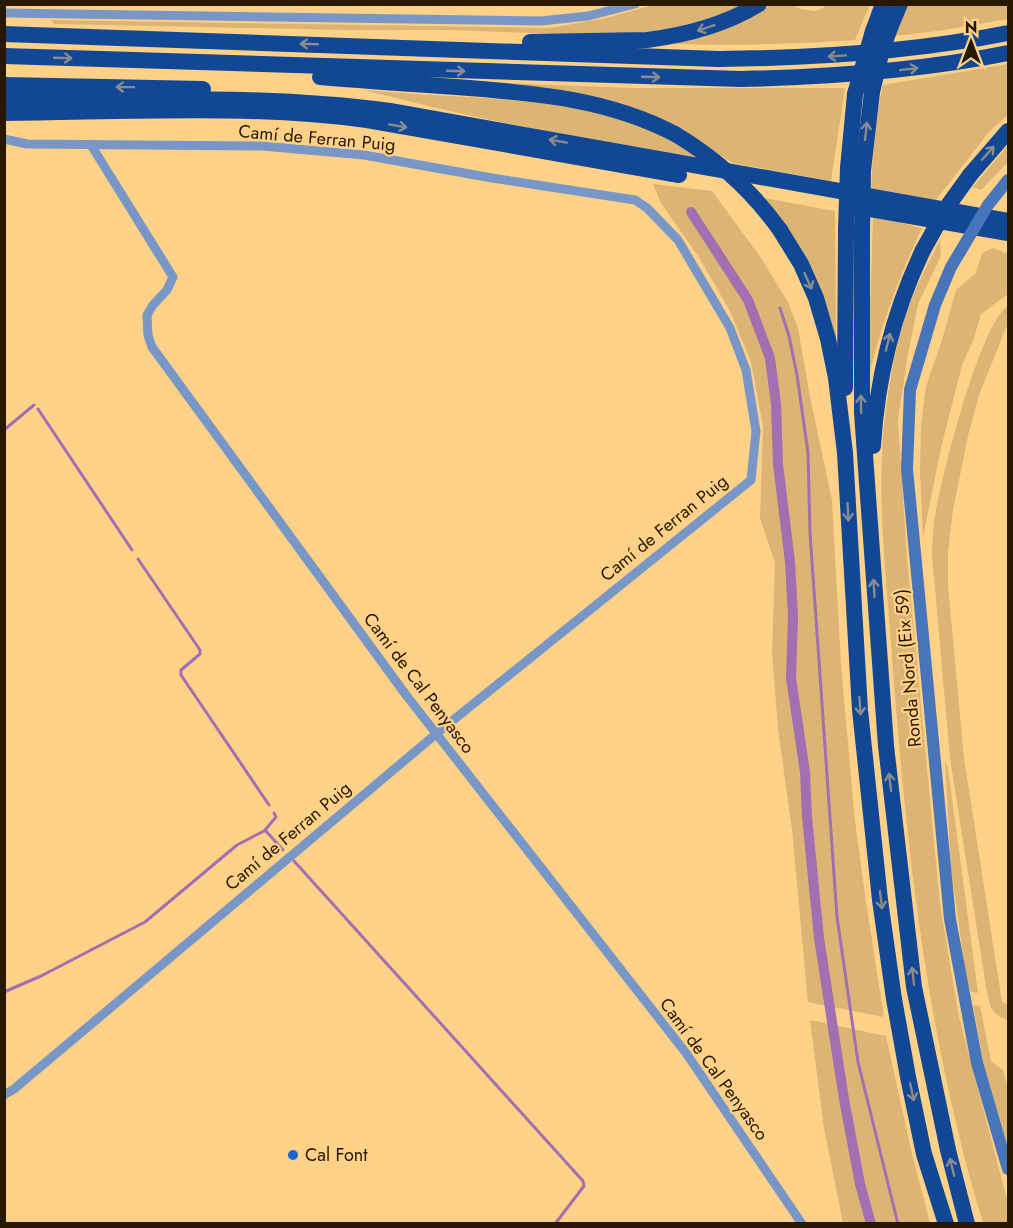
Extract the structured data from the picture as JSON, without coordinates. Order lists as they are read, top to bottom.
{
  "streets": {
    "main road": ["Ronda Nord (Eix 59)"],
    "street": ["Camí de Ferran Puig", "Camí de Cal Penyasco"]
  },
  "crossings": [
    ["Camí de Ferran Puig", "Camí de Cal Penyasco"]
  ],
  "places": ["Cal Font"],
  "north": "top"
}
